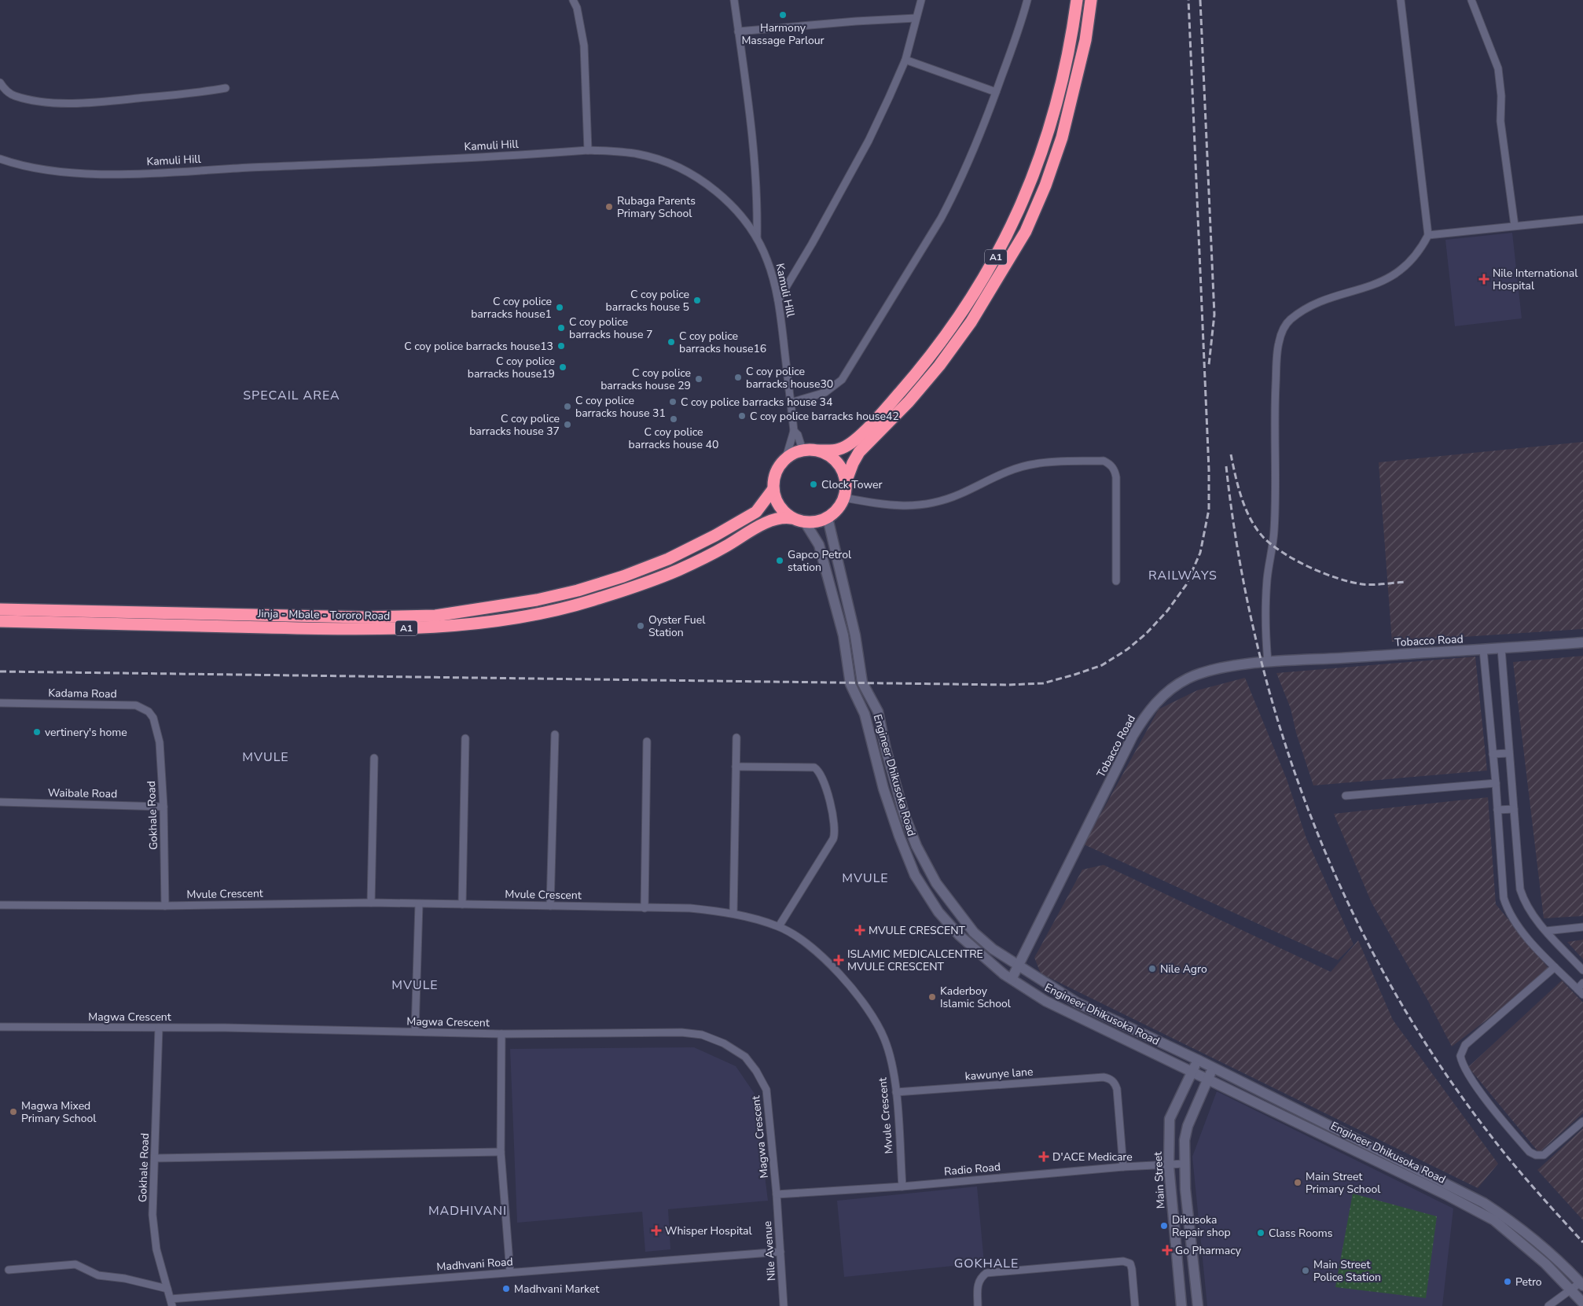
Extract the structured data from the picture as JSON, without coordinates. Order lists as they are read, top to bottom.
{
  "streets": {
    "highway": ["A1", "Jinja - Mbale - Tororo Road"],
    "street": [
      "Kamuli Hill",
      "Tobacco Road",
      "Kadama Road",
      "Engineer Dhikusoka Road",
      "Waibale Road",
      "Gokhale Road",
      "Mvule Crescent",
      "Magwa Crescent",
      "kawunye lane",
      "Radio Road",
      "Main Street",
      "Nile Avenue",
      "Madhvani Road"
    ]
  },
  "crossings": [
    ["Kamuli Hill", "A1"],
    ["Kamuli Hill", "Jinja - Mbale - Tororo Road"],
    ["Kamuli Hill", "Engineer Dhikusoka Road"],
    ["A1", "Jinja - Mbale - Tororo Road"],
    ["A1", "Engineer Dhikusoka Road"],
    ["Jinja - Mbale - Tororo Road", "Engineer Dhikusoka Road"],
    ["Tobacco Road", "Engineer Dhikusoka Road"],
    ["Kadama Road", "Gokhale Road"],
    ["Engineer Dhikusoka Road", "Main Street"],
    ["Waibale Road", "Gokhale Road"],
    ["Gokhale Road", "Mvule Crescent"],
    ["Gokhale Road", "Magwa Crescent"],
    ["Gokhale Road", "Madhvani Road"],
    ["Mvule Crescent", "kawunye lane"],
    ["Mvule Crescent", "Radio Road"],
    ["Magwa Crescent", "Radio Road"],
    ["Magwa Crescent", "Nile Avenue"],
    ["kawunye lane", "Radio Road"],
    ["Radio Road", "Main Street"],
    ["Radio Road", "Nile Avenue"],
    ["Nile Avenue", "Madhvani Road"]
  ],
  "districts": [
    "SPECAIL AREA",
    "RAILWAYS",
    "MVULE",
    "MVULE",
    "MVULE",
    "MADHIVANI",
    "GOKHALE"
  ],
  "places": {
    "other": [
      "Harmony Massage Parlour",
      "Rubaga Parents Primary School",
      "C coy police barracks house 5",
      "C coy police barracks house1",
      "C coy police barracks house 7",
      "C coy police barracks house16",
      "C coy police barracks house13",
      "C coy police barracks house19",
      "C coy police barracks house30",
      "C coy police barracks house 29",
      "C coy police barracks house 34",
      "C coy police barracks house 31",
      "C coy police barracks house42",
      "C coy police barracks house 40",
      "C coy police barracks house 37",
      "Clock Tower",
      "Gapco Petrol station",
      "Oyster Fuel Station",
      "vertinery's home",
      "Nile Agro",
      "Kaderboy Islamic School",
      "Magwa Mixed Primary School",
      "Main Street Primary School",
      "Dikusoka Repair shop",
      "Class Rooms",
      "Main Street Police Station",
      "Petro",
      "Madhvani Market"
    ],
    "health": [
      "Nile International Hospital",
      "MVULE CRESCENT",
      "ISLAMIC MEDICALCENTRE MVULE CRESCENT",
      "D'ACE Medicare",
      "Whisper Hospital",
      "Go Pharmacy"
    ]
  }
}
